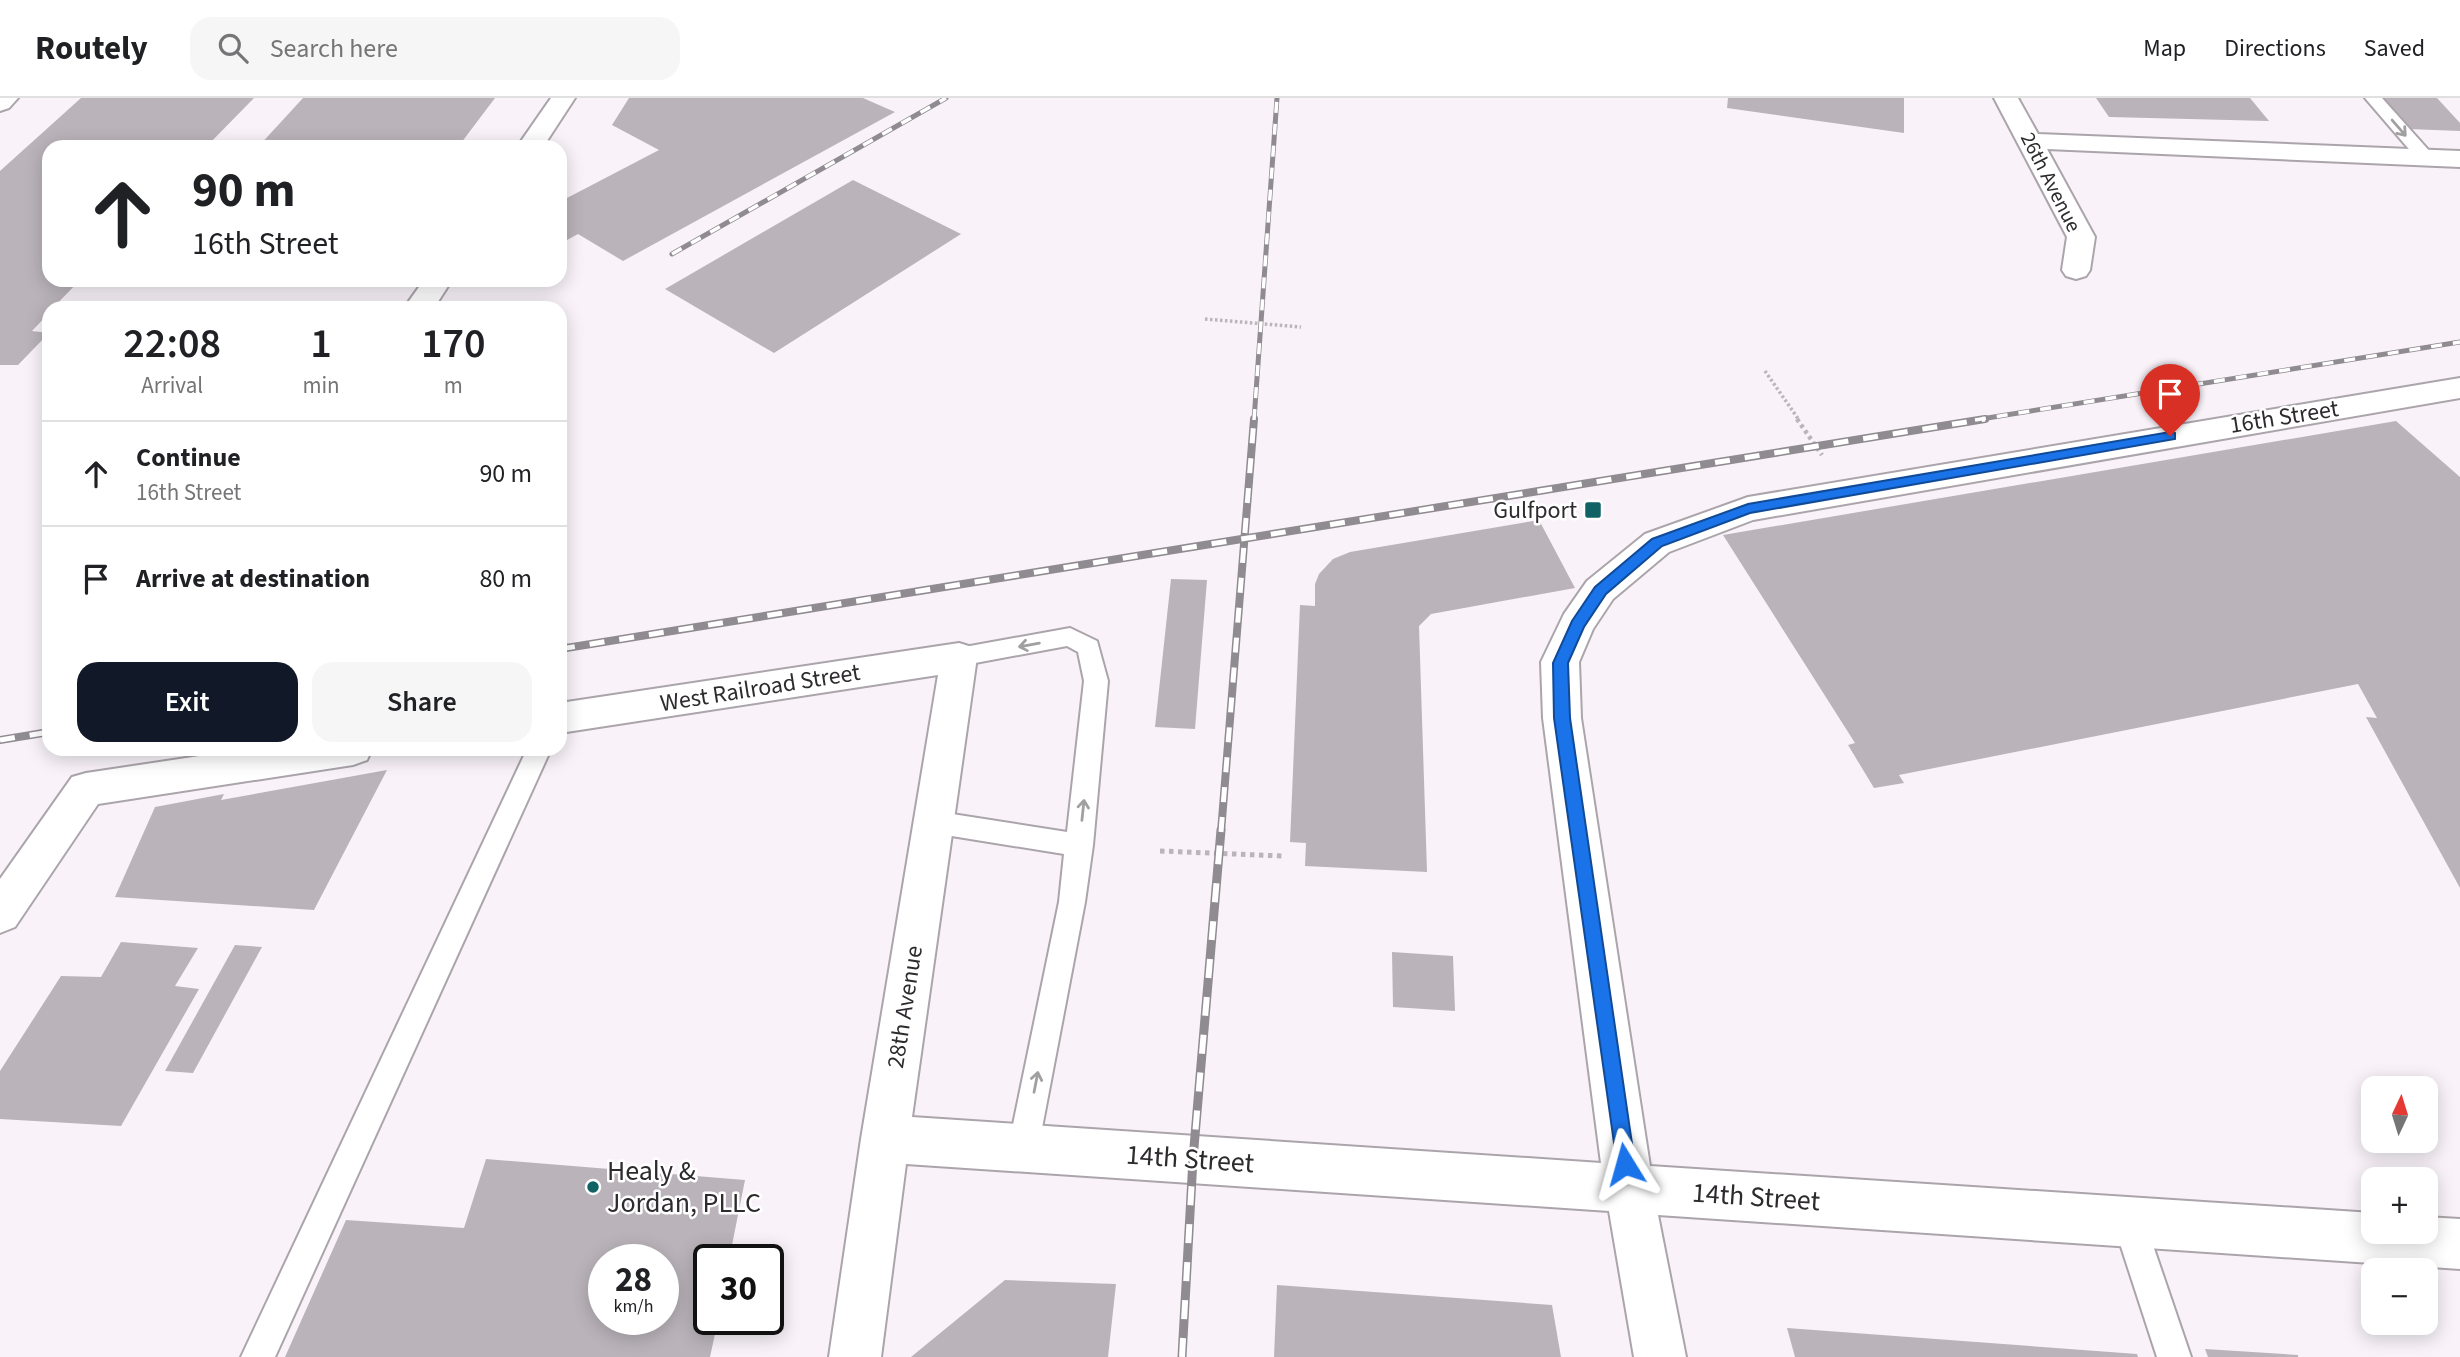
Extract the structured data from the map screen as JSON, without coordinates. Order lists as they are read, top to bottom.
{
  "streets": {
    "street": [
      "26th Avenue",
      "16th Street",
      "West Railroad Street",
      "28th Avenue",
      "14th Street"
    ]
  },
  "crossings": [
    ["16th Street", "14th Street"],
    ["West Railroad Street", "28th Avenue"],
    ["28th Avenue", "14th Street"]
  ],
  "places": {
    "transit": ["Gulfport"],
    "other": ["Healy & Jordan, PLLC"]
  },
  "north": "top",
  "page": {
    "header": "Routely",
    "search": "Search here",
    "nav": ["Map", "Directions", "Saved"],
    "turn": ["90 m", "16th Street"],
    "eta": [
      "22:08",
      "Arrival",
      "1",
      "min",
      "170",
      "m"
    ],
    "list": [
      {
        "name": "Continue",
        "note": "16th Street",
        "value": "90 m"
      },
      {
        "name": "Arrive at destination",
        "value": "80 m"
      }
    ],
    "buttons": ["Exit", "Share"],
    "map_buttons": ["+", "−"],
    "speed": "28 km/h",
    "limit": "30"
  }
}
